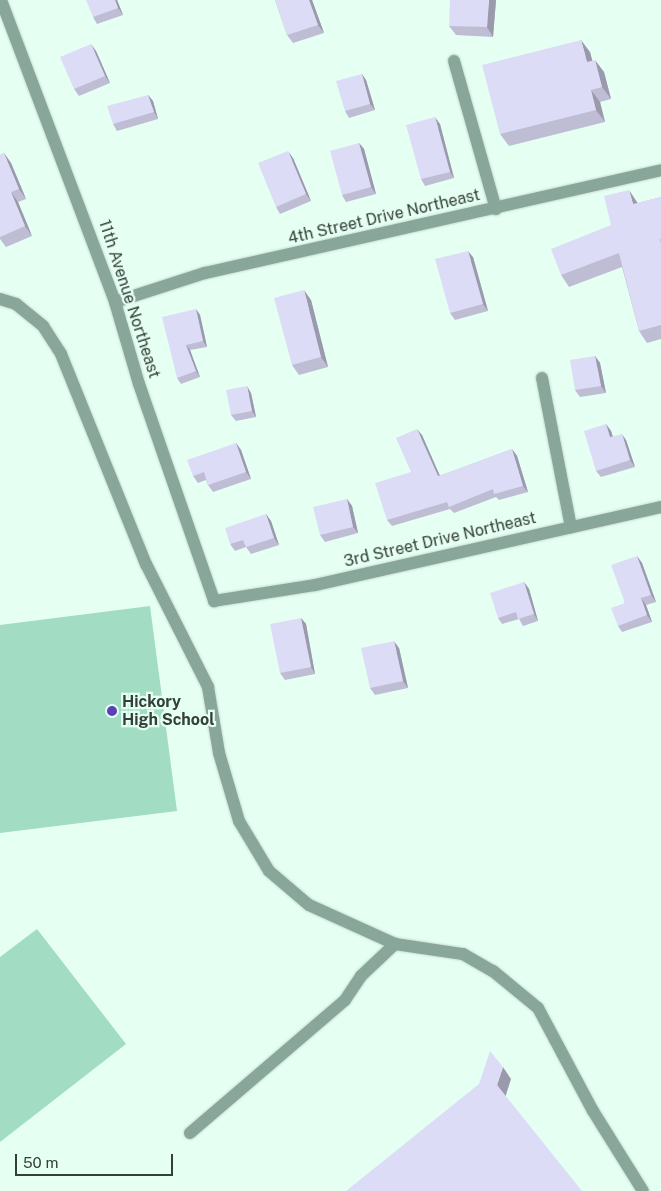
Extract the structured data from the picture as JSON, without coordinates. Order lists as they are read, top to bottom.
{
  "streets": {
    "street": ["4th Street Drive Northeast", "11th Avenue Northeast", "3rd Street Drive Northeast"]
  },
  "crossings": [
    ["4th Street Drive Northeast", "11th Avenue Northeast"],
    ["11th Avenue Northeast", "3rd Street Drive Northeast"]
  ],
  "places": ["Hickory High School"],
  "scale_bar": "50 m"
}
